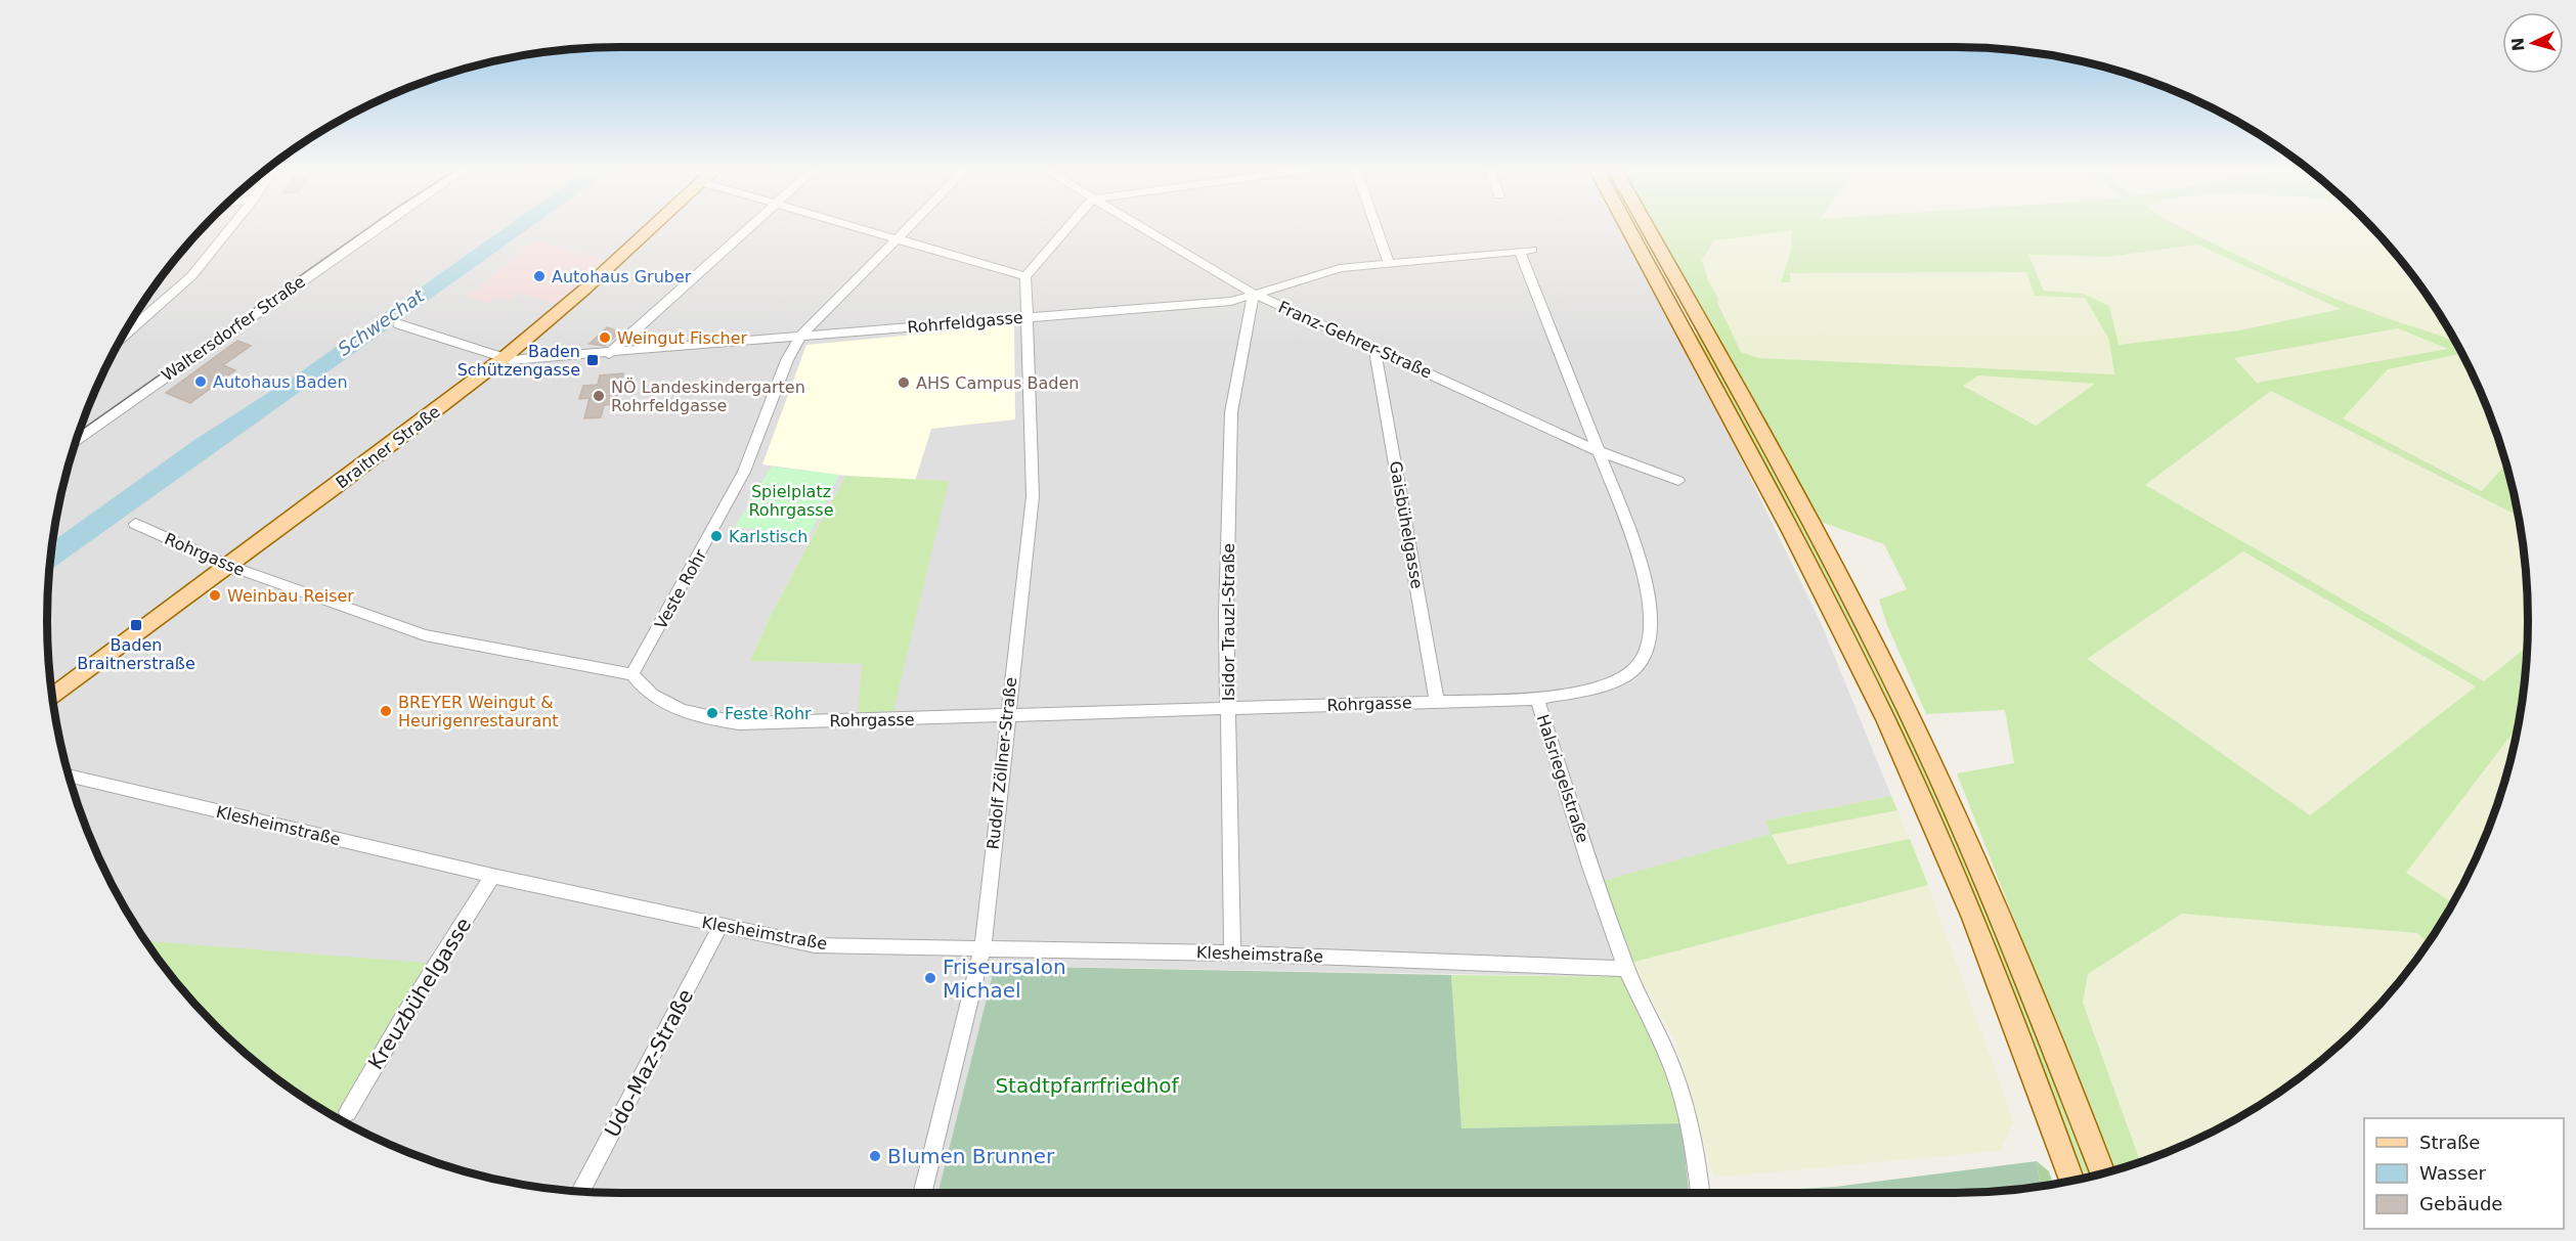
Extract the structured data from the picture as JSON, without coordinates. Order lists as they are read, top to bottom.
{
  "streets": {
    "main road": ["Braitner Straße"],
    "street": [
      "Rohrfeldgasse",
      "Waltersdorfer Straße",
      "Franz-Gehrer-Straße",
      "Gaisbühelgasse",
      "Rohrgasse",
      "Veste Rohr",
      "Isidor Trauzl-Straße",
      "Rudolf Zöllner-Straße",
      "Halsriegelstraße",
      "Klesheimstraße",
      "Kreuzbühelgasse",
      "Udo-Maz-Straße"
    ]
  },
  "crossings": [
    ["Rohrfeldgasse", "Franz-Gehrer-Straße"],
    ["Rohrfeldgasse", "Braitner Straße"],
    ["Rohrfeldgasse", "Veste Rohr"],
    ["Rohrfeldgasse", "Isidor Trauzl-Straße"],
    ["Rohrfeldgasse", "Rudolf Zöllner-Straße"],
    ["Rohrfeldgasse", "Halsriegelstraße"],
    ["Franz-Gehrer-Straße", "Gaisbühelgasse"],
    ["Franz-Gehrer-Straße", "Isidor Trauzl-Straße"],
    ["Franz-Gehrer-Straße", "Halsriegelstraße"],
    ["Braitner Straße", "Rohrgasse"],
    ["Gaisbühelgasse", "Rohrgasse"],
    ["Rohrgasse", "Veste Rohr"],
    ["Rohrgasse", "Isidor Trauzl-Straße"],
    ["Rohrgasse", "Rudolf Zöllner-Straße"],
    ["Rohrgasse", "Halsriegelstraße"],
    ["Isidor Trauzl-Straße", "Klesheimstraße"],
    ["Rudolf Zöllner-Straße", "Klesheimstraße"],
    ["Halsriegelstraße", "Klesheimstraße"],
    ["Klesheimstraße", "Kreuzbühelgasse"],
    ["Klesheimstraße", "Udo-Maz-Straße"]
  ],
  "water": ["Schwechat"],
  "parks": ["Spielplatz Rohrgasse", "Stadtpfarrfriedhof"],
  "places": {
    "other": [
      "Autohaus Gruber",
      "Weingut Fischer",
      "Autohaus Baden",
      "AHS Campus Baden",
      "NÖ Landeskindergarten Rohrfeldgasse",
      "Karlstisch",
      "Weinbau Reiser",
      "BREYER Weingut & Heurigenrestaurant",
      "Feste Rohr",
      "Friseursalon Michael",
      "Blumen Brunner"
    ],
    "transit": ["Baden Schützengasse", "Baden Braitnerstraße"]
  },
  "legend": ["Straße", "Wasser", "Gebäude"],
  "north": "left"
}
